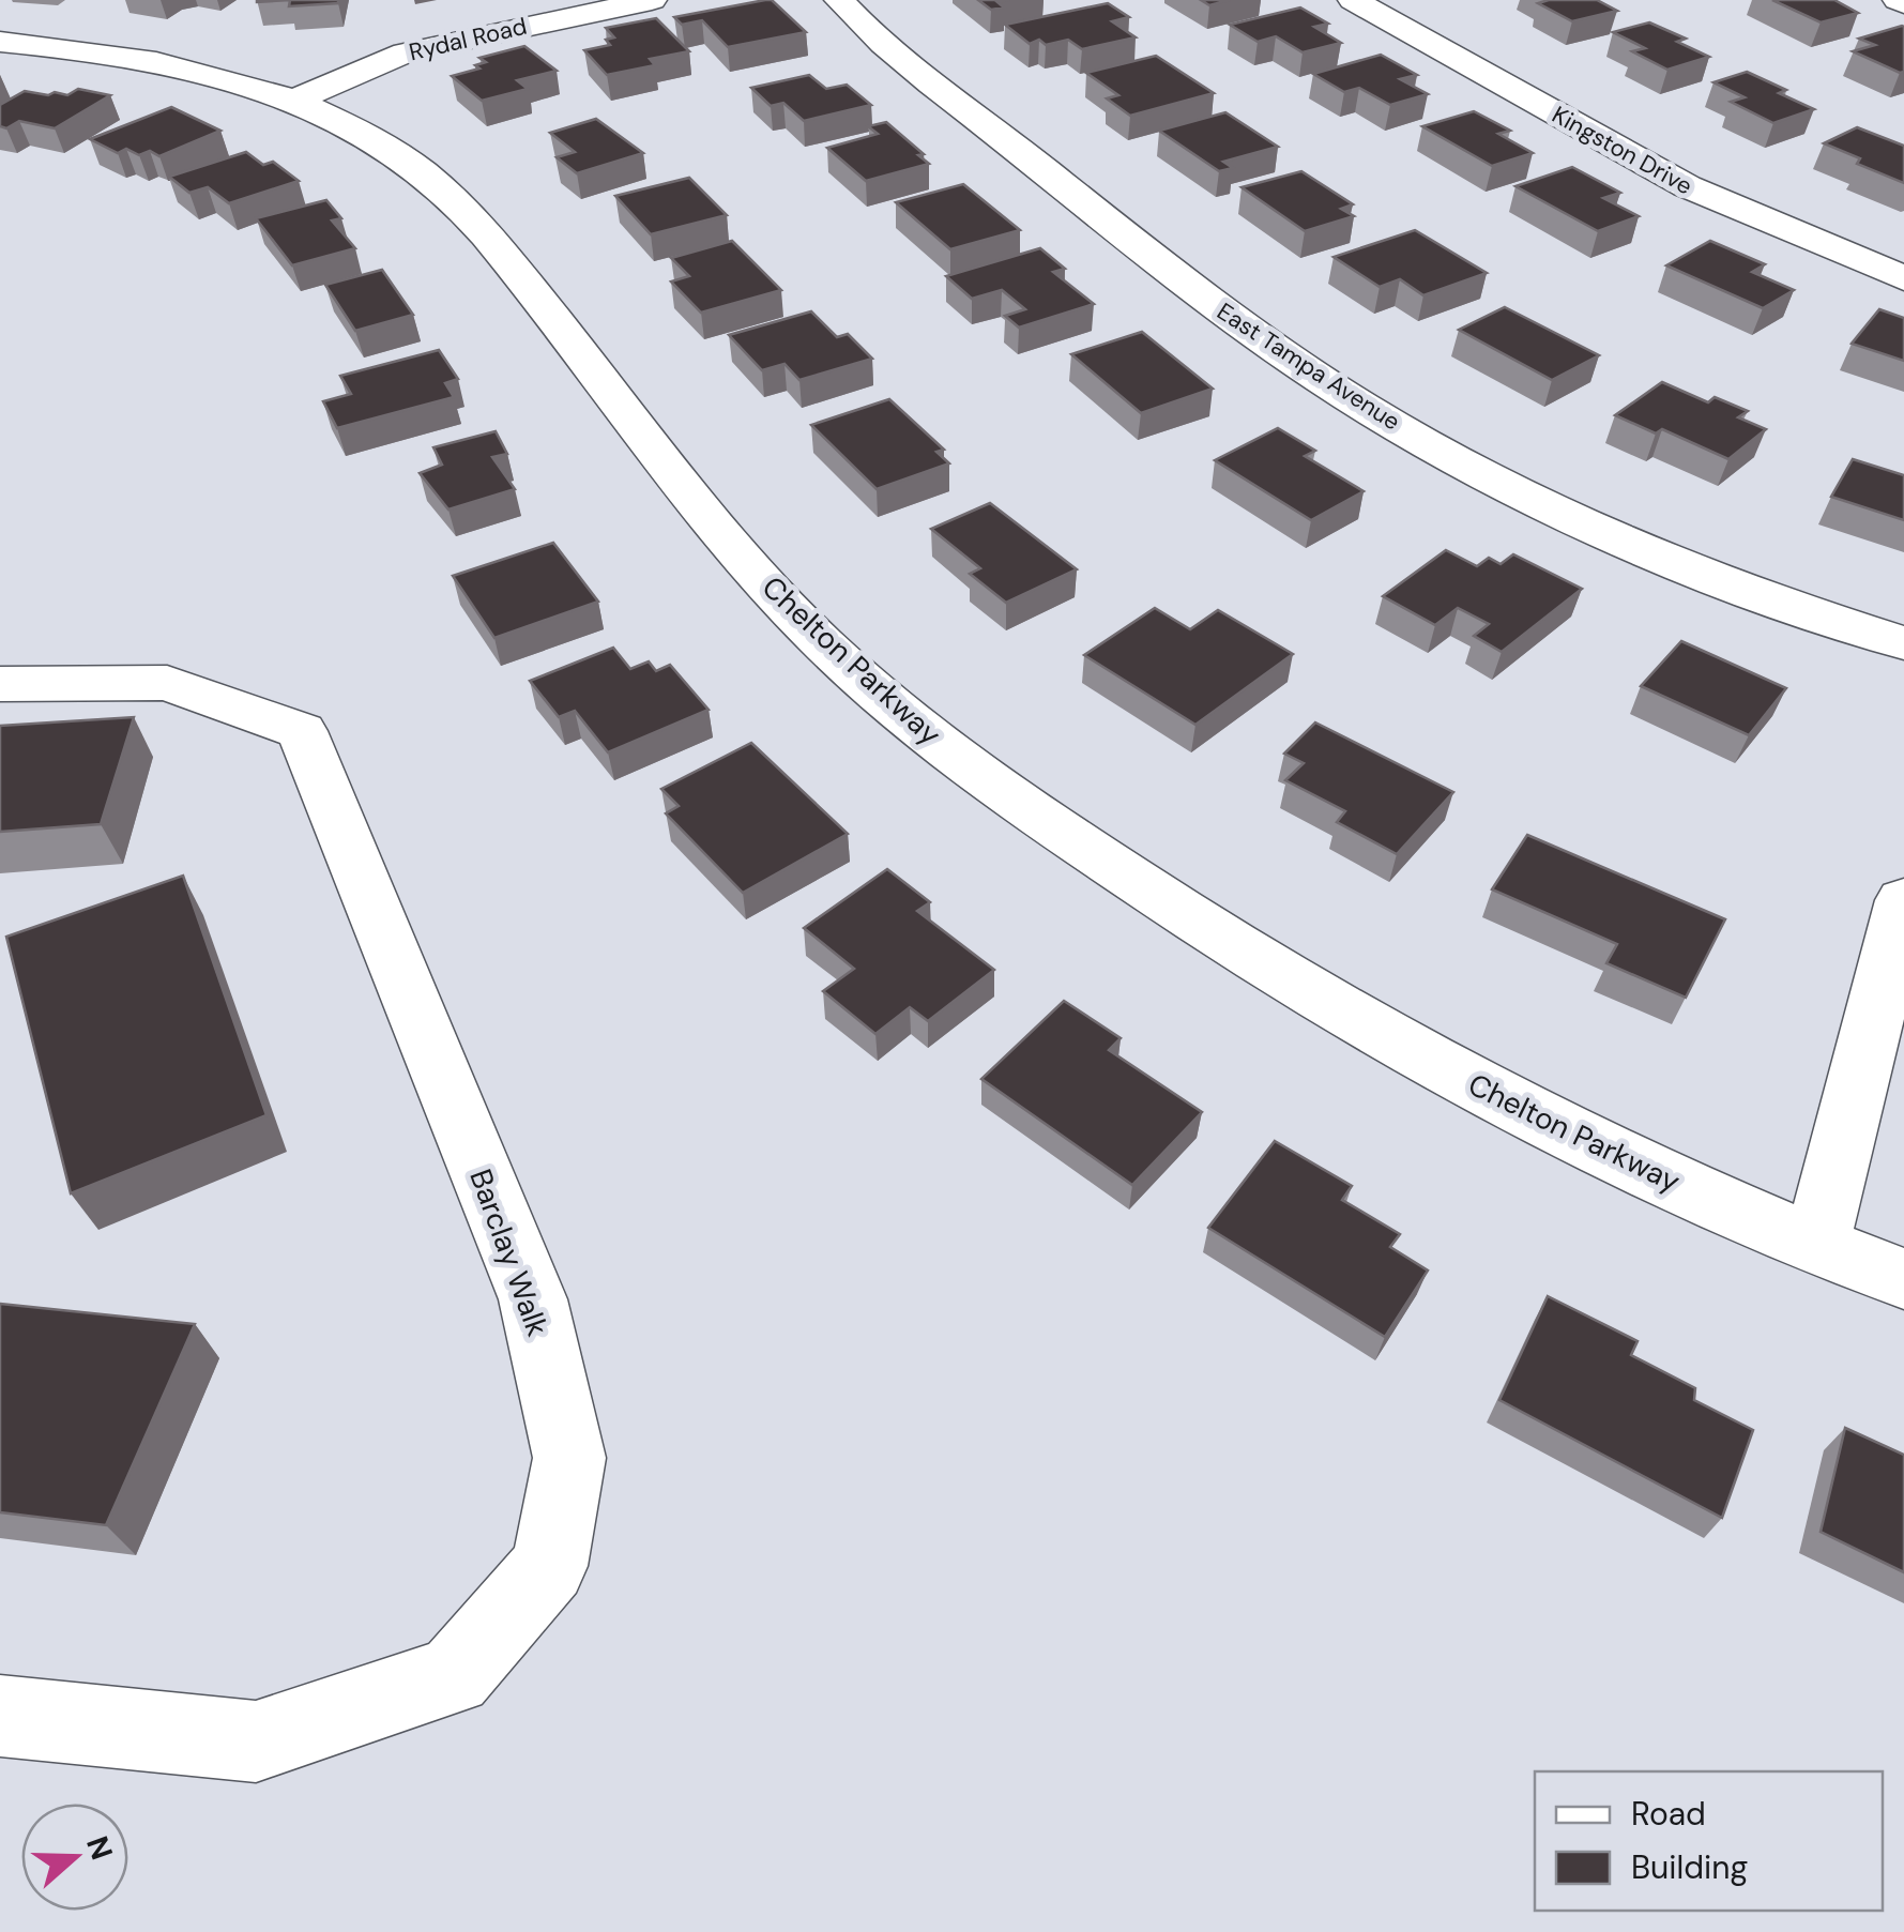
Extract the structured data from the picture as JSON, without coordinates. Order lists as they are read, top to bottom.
{
  "streets": {
    "street": [
      "Rydal Road",
      "Kingston Drive",
      "East Tampa Avenue",
      "Chelton Parkway",
      "Barclay Walk"
    ]
  },
  "crossings": [
    ["Rydal Road", "Chelton Parkway"]
  ],
  "legend": ["Road", "Building"],
  "north": "right"
}
